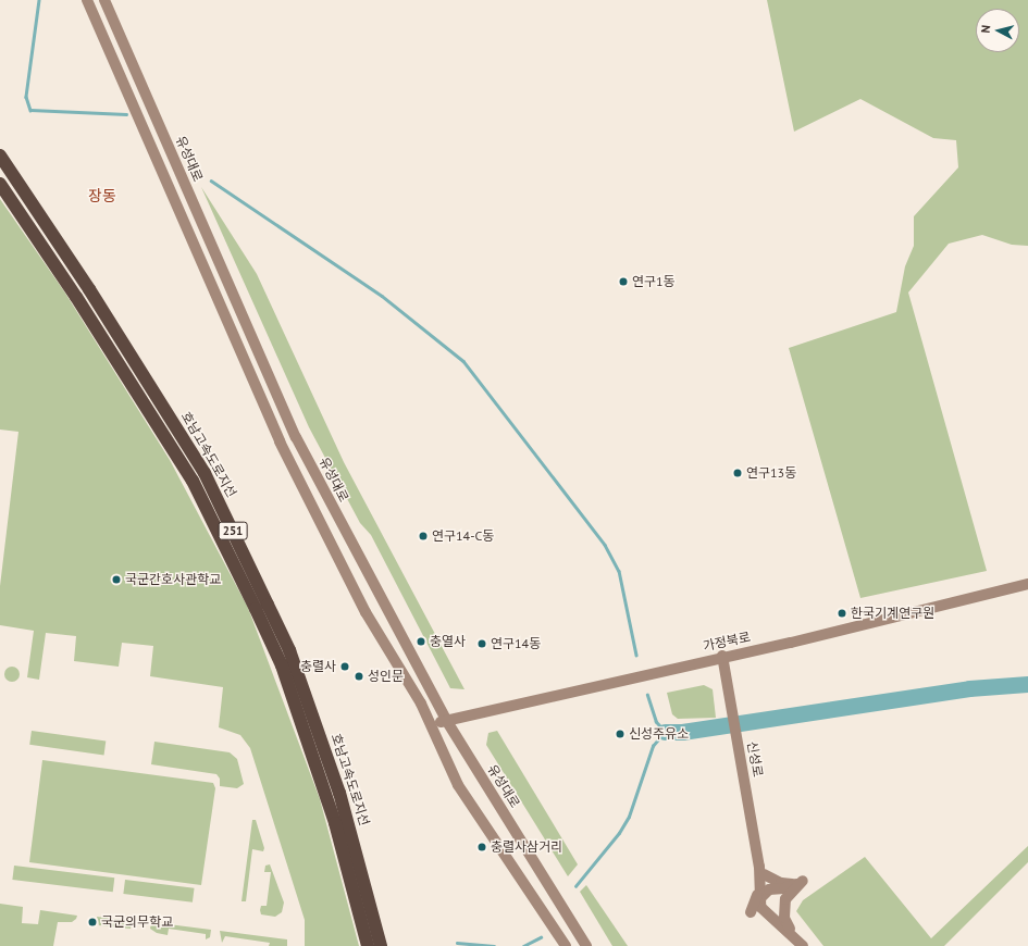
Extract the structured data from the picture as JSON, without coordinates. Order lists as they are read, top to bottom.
{
  "streets": {
    "highway": ["호남고속도로지선", "251"],
    "main road": ["유성대로", "가정북로", "신성로"]
  },
  "crossings": [
    ["유성대로", "가정북로"],
    ["가정북로", "신성로"]
  ],
  "districts": ["장동"],
  "places": [
    "연구1동",
    "연구13동",
    "연구14-C동",
    "국군간호사관학교",
    "한국기계연구원",
    "충열사",
    "연구14동",
    "충렬사",
    "성인문",
    "신성주유소",
    "충렬사삼거리",
    "국군의무학교"
  ],
  "north": "left"
}
